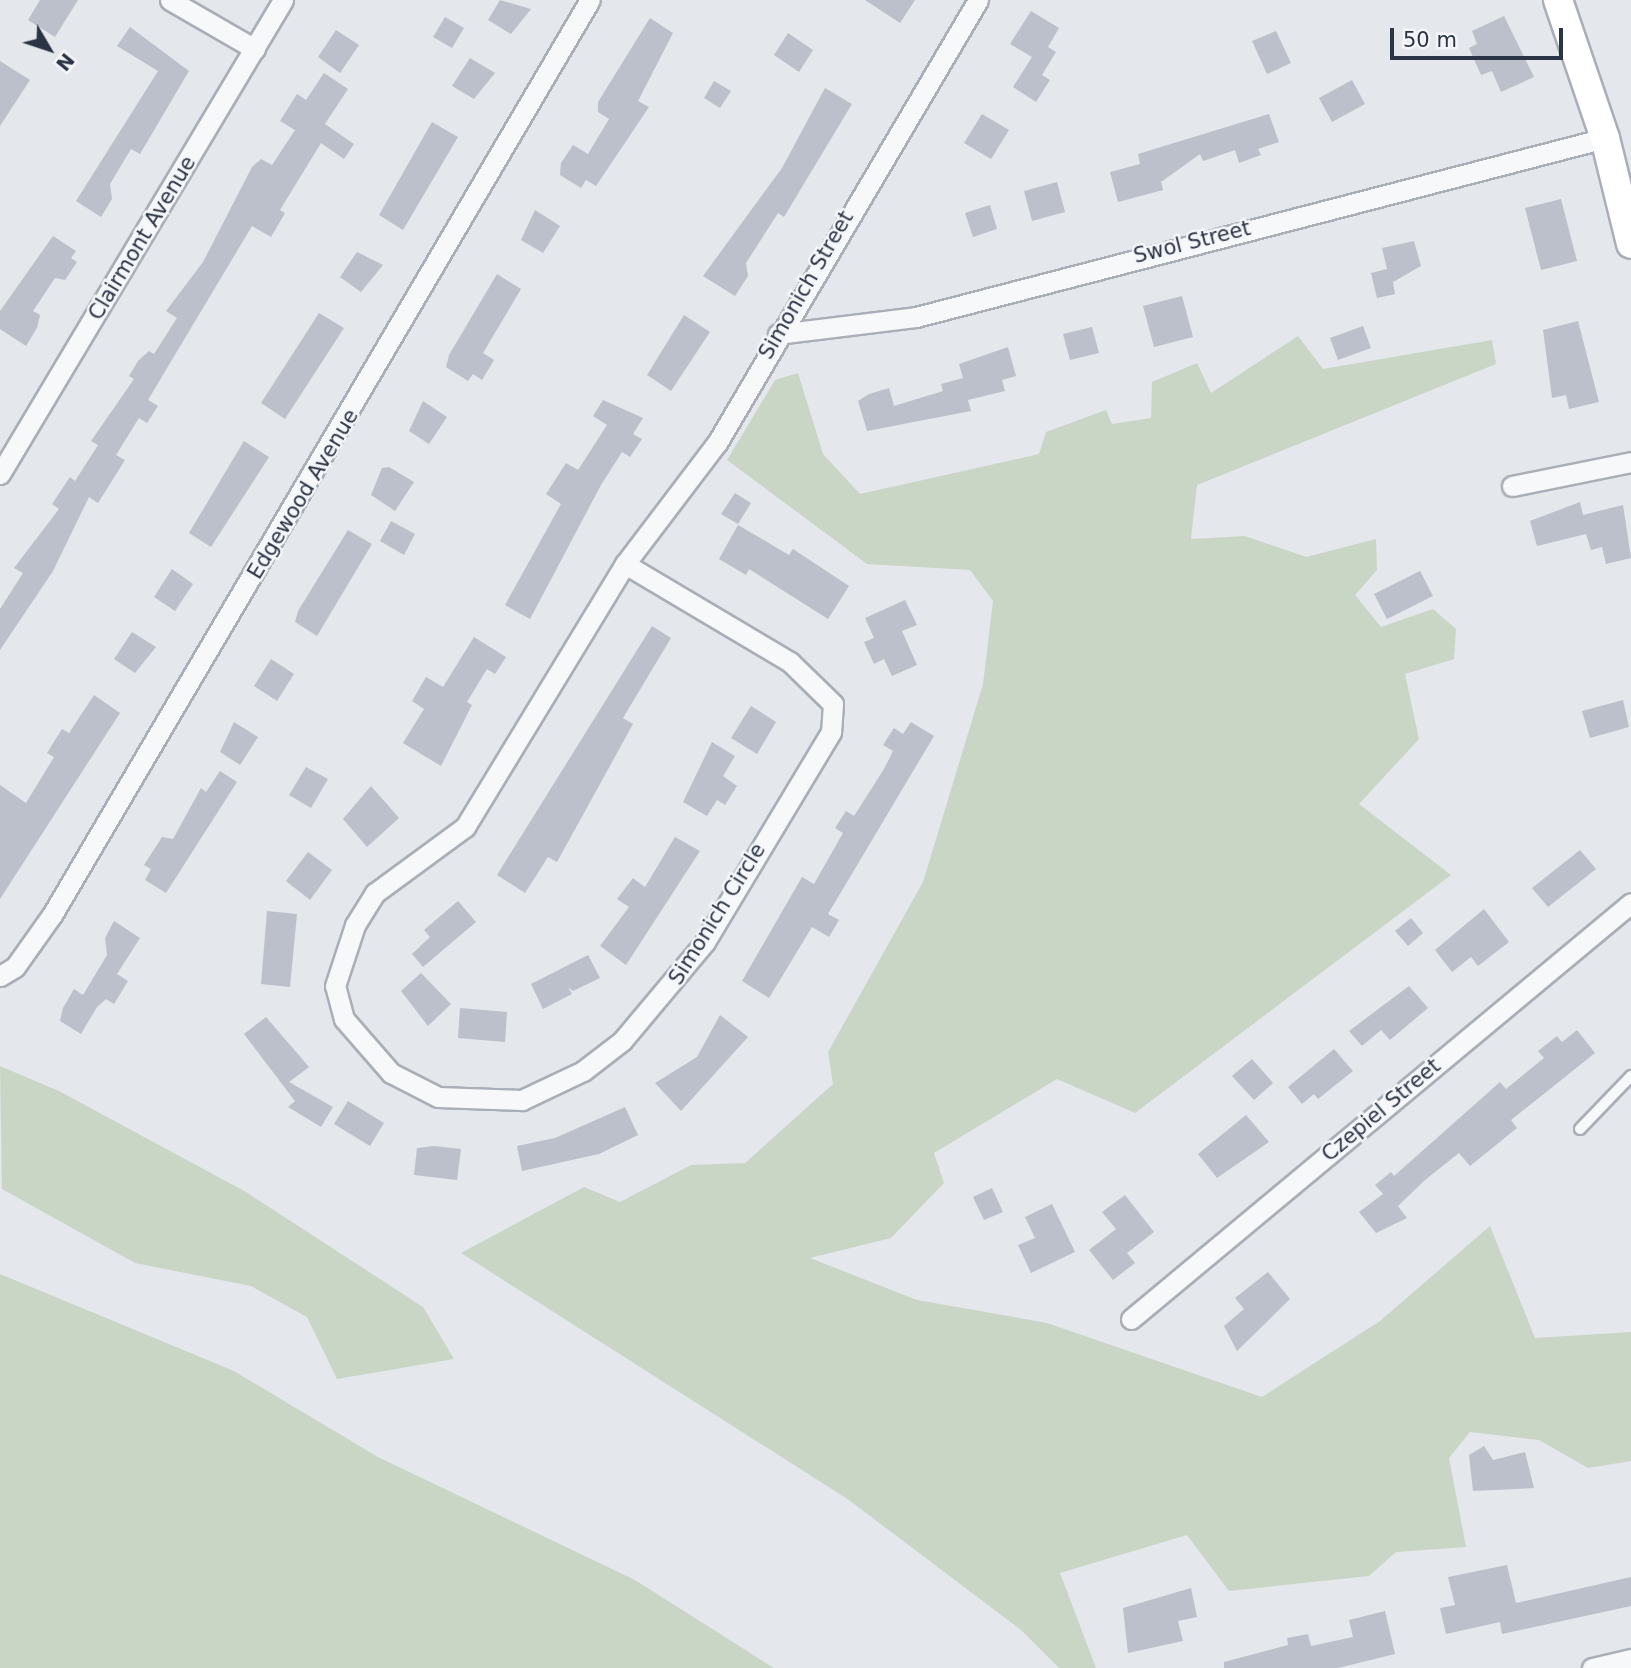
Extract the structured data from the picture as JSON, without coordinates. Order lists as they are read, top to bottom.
{
  "streets": {
    "street": [
      "Clairmont Avenue",
      "Swol Street",
      "Simonich Street",
      "Edgewood Avenue",
      "Simonich Circle",
      "Czepiel Street"
    ]
  },
  "crossings": [
    ["Swol Street", "Simonich Street"],
    ["Simonich Street", "Simonich Circle"]
  ],
  "scale_bar": "50 m",
  "north": "bottom right"
}
